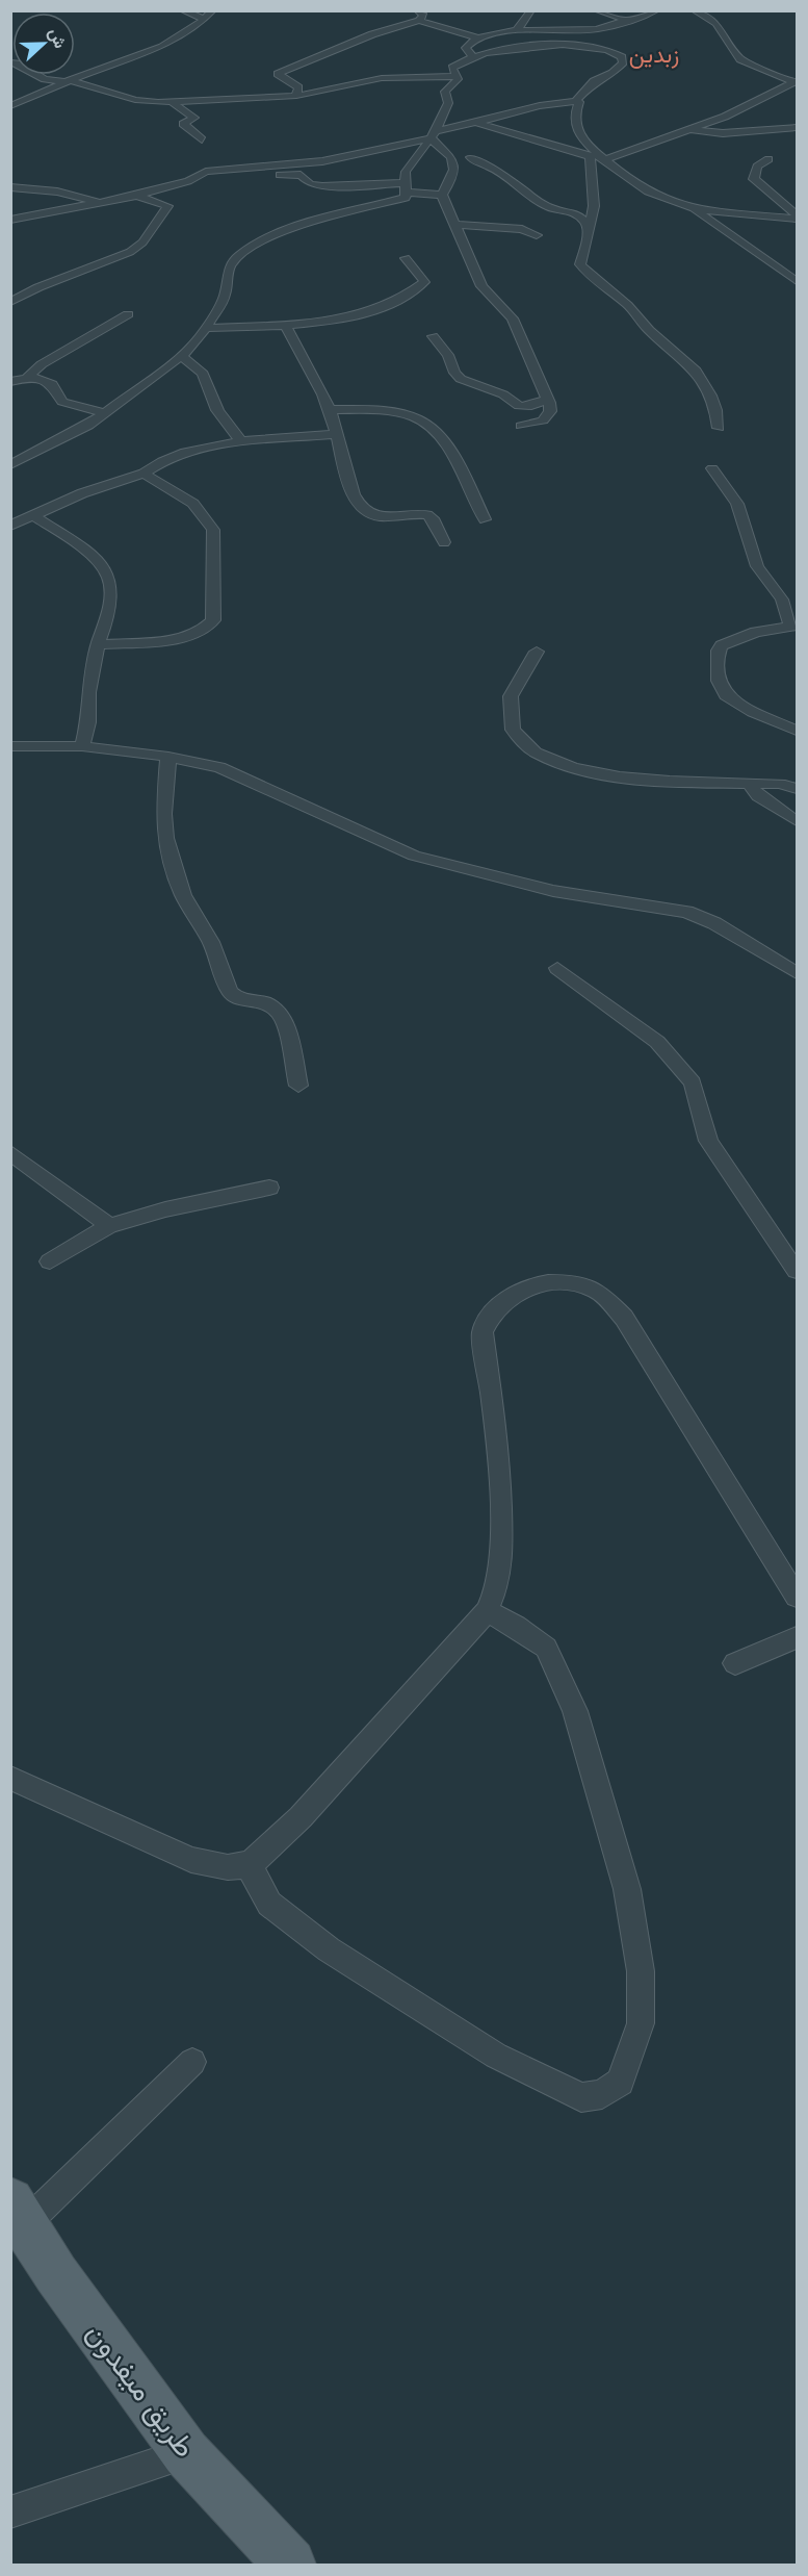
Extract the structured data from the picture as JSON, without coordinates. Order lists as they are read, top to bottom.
{
  "streets": {
    "main road": ["طريق ميفدون"]
  },
  "districts": ["زبدين"],
  "north": "right"
}
